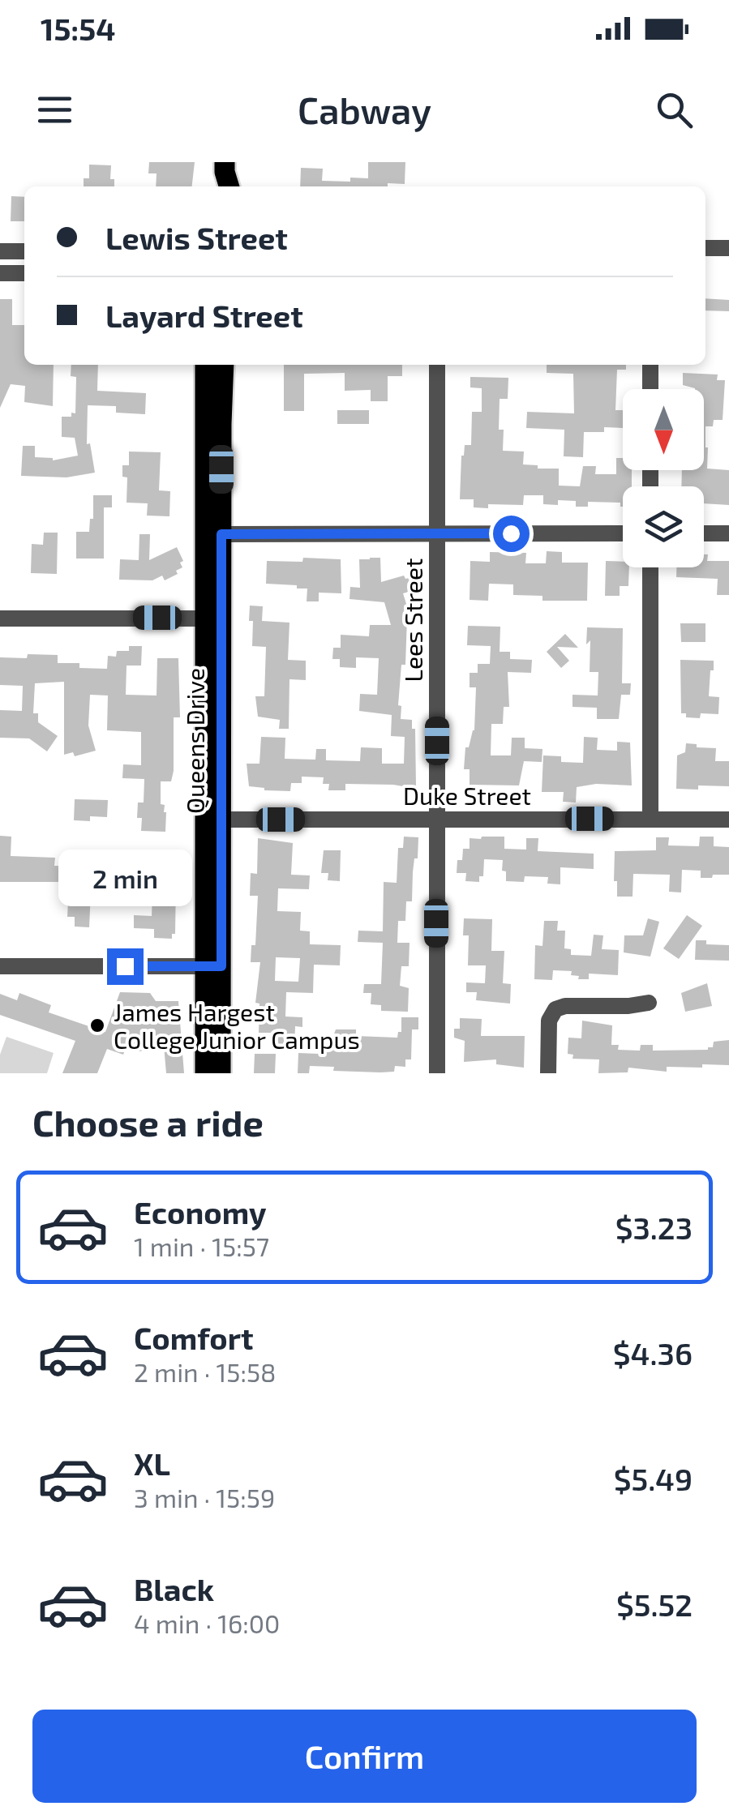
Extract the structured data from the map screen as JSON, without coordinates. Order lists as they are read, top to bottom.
{
  "streets": {
    "main road": ["Queens Drive"],
    "street": ["Lees Street", "Duke Street"]
  },
  "crossings": [
    ["Lees Street", "Duke Street"],
    ["Queens Drive", "Duke Street"]
  ],
  "places": ["James Hargest College Junior Campus"],
  "north": "bottom",
  "page": {
    "status": "15:54",
    "header": "Cabway",
    "banner": ["Lewis Street", "Layard Street"],
    "bubble": "2 min",
    "heading": "Choose a ride",
    "list": [
      {
        "name": "Economy",
        "note": "1 min · 15:57",
        "value": "$3.23"
      },
      {
        "name": "Comfort",
        "note": "2 min · 15:58",
        "value": "$4.36"
      },
      {
        "name": "XL",
        "note": "3 min · 15:59",
        "value": "$5.49"
      },
      {
        "name": "Black",
        "note": "4 min · 16:00",
        "value": "$5.52"
      }
    ],
    "buttons": "Confirm"
  }
}
